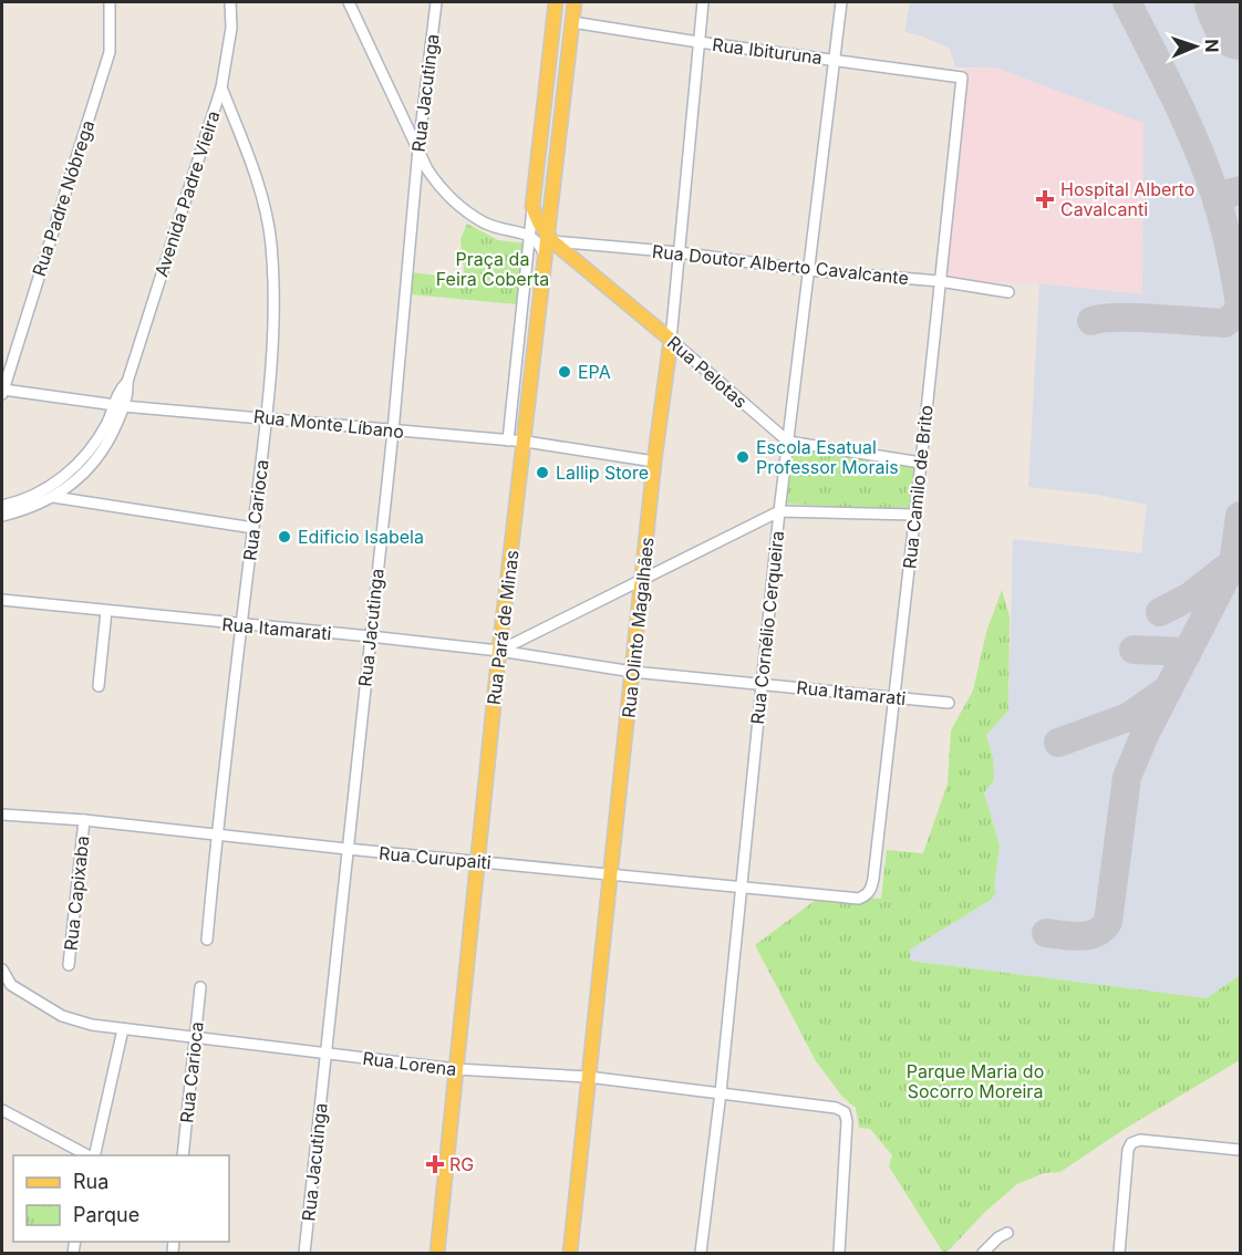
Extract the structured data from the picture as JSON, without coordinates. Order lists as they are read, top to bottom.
{
  "streets": {
    "main road": ["Rua Pelotas", "Rua Pará de Minas", "Rua Olinto Magalhães"],
    "street": [
      "Rua Ibituruna",
      "Rua Jacutinga",
      "Avenida Padre Vieira",
      "Rua Padre Nóbrega",
      "Rua Doutor Alberto Cavalcante",
      "Rua Monte Líbano",
      "Rua Camilo de Brito",
      "Rua Carioca",
      "Rua Cornélio Cerqueira",
      "Rua Itamarati",
      "Rua Curupaiti",
      "Rua Capixaba",
      "Rua Lorena"
    ]
  },
  "crossings": [
    ["Rua Ibituruna", "Rua Camilo de Brito"],
    ["Rua Ibituruna", "Rua Pará de Minas"],
    ["Rua Ibituruna", "Rua Olinto Magalhães"],
    ["Rua Ibituruna", "Rua Cornélio Cerqueira"],
    ["Rua Jacutinga", "Rua Monte Líbano"],
    ["Rua Jacutinga", "Rua Itamarati"],
    ["Rua Jacutinga", "Rua Curupaiti"],
    ["Rua Jacutinga", "Rua Lorena"],
    ["Avenida Padre Vieira", "Rua Monte Líbano"],
    ["Avenida Padre Vieira", "Rua Carioca"],
    ["Rua Padre Nóbrega", "Rua Monte Líbano"],
    ["Rua Doutor Alberto Cavalcante", "Rua Pelotas"],
    ["Rua Doutor Alberto Cavalcante", "Rua Camilo de Brito"],
    ["Rua Doutor Alberto Cavalcante", "Rua Pará de Minas"],
    ["Rua Doutor Alberto Cavalcante", "Rua Olinto Magalhães"],
    ["Rua Doutor Alberto Cavalcante", "Rua Cornélio Cerqueira"],
    ["Rua Pelotas", "Rua Pará de Minas"],
    ["Rua Pelotas", "Rua Olinto Magalhães"],
    ["Rua Pelotas", "Rua Cornélio Cerqueira"],
    ["Rua Monte Líbano", "Rua Carioca"],
    ["Rua Monte Líbano", "Rua Pará de Minas"],
    ["Rua Monte Líbano", "Rua Olinto Magalhães"],
    ["Rua Camilo de Brito", "Rua Itamarati"],
    ["Rua Camilo de Brito", "Rua Curupaiti"],
    ["Rua Carioca", "Rua Itamarati"],
    ["Rua Carioca", "Rua Curupaiti"],
    ["Rua Carioca", "Rua Lorena"],
    ["Rua Pará de Minas", "Rua Itamarati"],
    ["Rua Pará de Minas", "Rua Curupaiti"],
    ["Rua Pará de Minas", "Rua Lorena"],
    ["Rua Olinto Magalhães", "Rua Itamarati"],
    ["Rua Olinto Magalhães", "Rua Curupaiti"],
    ["Rua Olinto Magalhães", "Rua Lorena"],
    ["Rua Cornélio Cerqueira", "Rua Itamarati"],
    ["Rua Cornélio Cerqueira", "Rua Curupaiti"],
    ["Rua Cornélio Cerqueira", "Rua Lorena"],
    ["Rua Curupaiti", "Rua Capixaba"]
  ],
  "parks": ["Praça da Feira Coberta", "Parque Maria do Socorro Moreira"],
  "places": {
    "health": ["Hospital Alberto Cavalcanti", "RG"],
    "other": [
      "EPA",
      "Escola Esatual Professor Morais",
      "Lallip Store",
      "Edificio Isabela"
    ]
  },
  "legend": ["Rua", "Parque"],
  "north": "right"
}
